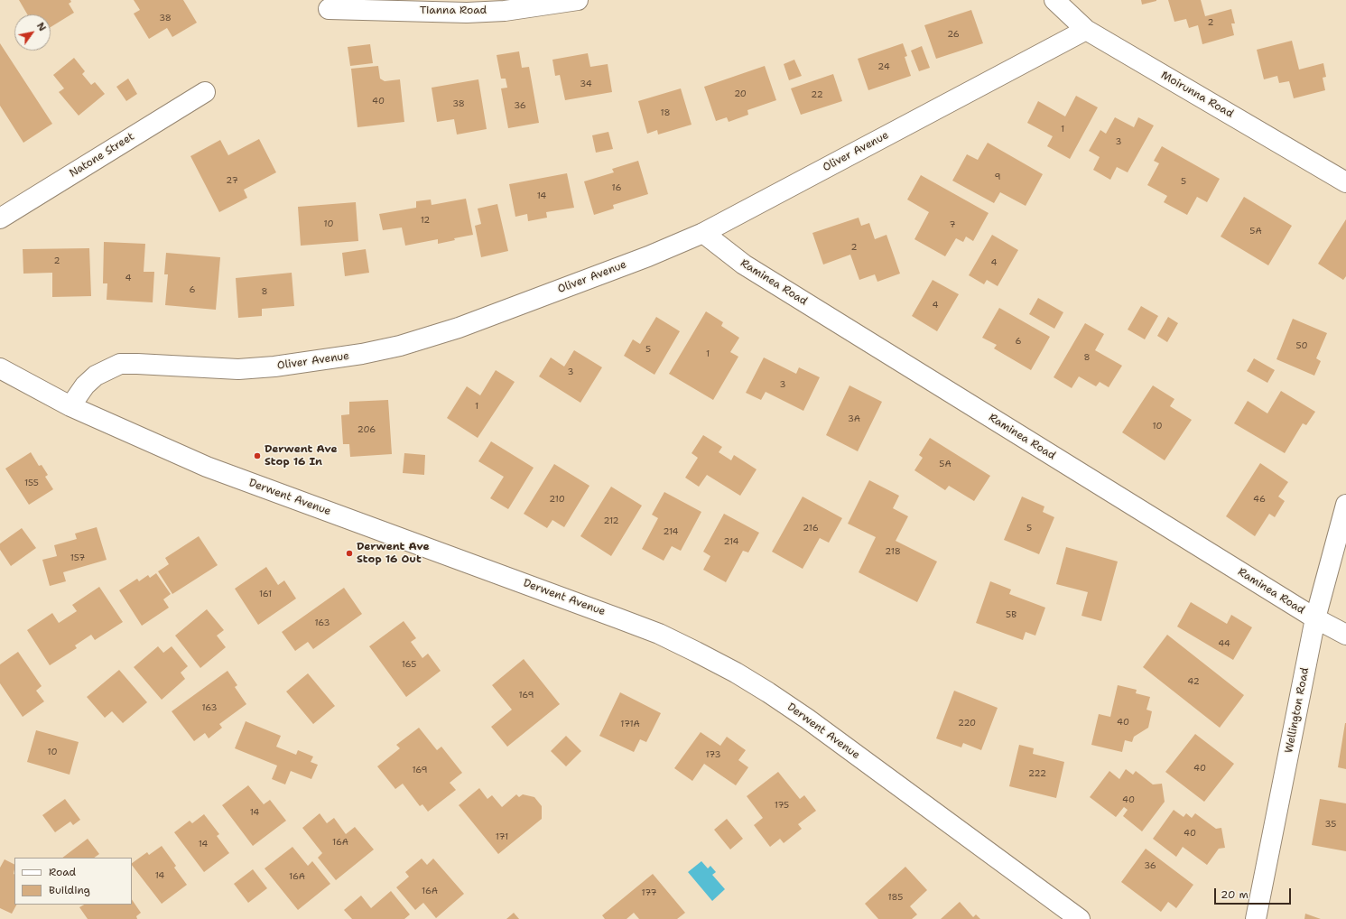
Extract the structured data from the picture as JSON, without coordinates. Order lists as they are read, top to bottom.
{
  "streets": {
    "street": [
      "Tianna Road",
      "Moirunna Road",
      "Oliver Avenue",
      "Natone Street",
      "Raminea Road",
      "Derwent Avenue",
      "Wellington Road"
    ]
  },
  "crossings": [
    ["Moirunna Road", "Oliver Avenue"],
    ["Oliver Avenue", "Raminea Road"],
    ["Oliver Avenue", "Derwent Avenue"],
    ["Raminea Road", "Wellington Road"]
  ],
  "places": ["Derwent Ave Stop 16 In", "Derwent Ave Stop 16 Out"],
  "house_numbers": [
    "38",
    "2",
    "26",
    "24",
    "34",
    "20",
    "22",
    "40",
    "38",
    "36",
    "18",
    "1",
    "3",
    "9",
    "27",
    "5",
    "16",
    "14",
    "12",
    "10",
    "7",
    "5A",
    "2",
    "2",
    "4",
    "4",
    "6",
    "8",
    "4",
    "6",
    "50",
    "5",
    "1",
    "8",
    "3",
    "3",
    "1",
    "3A",
    "10",
    "206",
    "5A",
    "155",
    "210",
    "46",
    "212",
    "216",
    "5",
    "214",
    "214",
    "218",
    "157",
    "161",
    "5B",
    "163",
    "44",
    "165",
    "42",
    "169",
    "163",
    "40",
    "220",
    "171A",
    "10",
    "173",
    "40",
    "169",
    "222",
    "40",
    "175",
    "14",
    "35",
    "40",
    "171",
    "16A",
    "14",
    "36",
    "14",
    "16A",
    "16A",
    "177",
    "185"
  ],
  "legend": ["Road", "Building"],
  "scale_bar": "20 m",
  "north": "top right"
}
